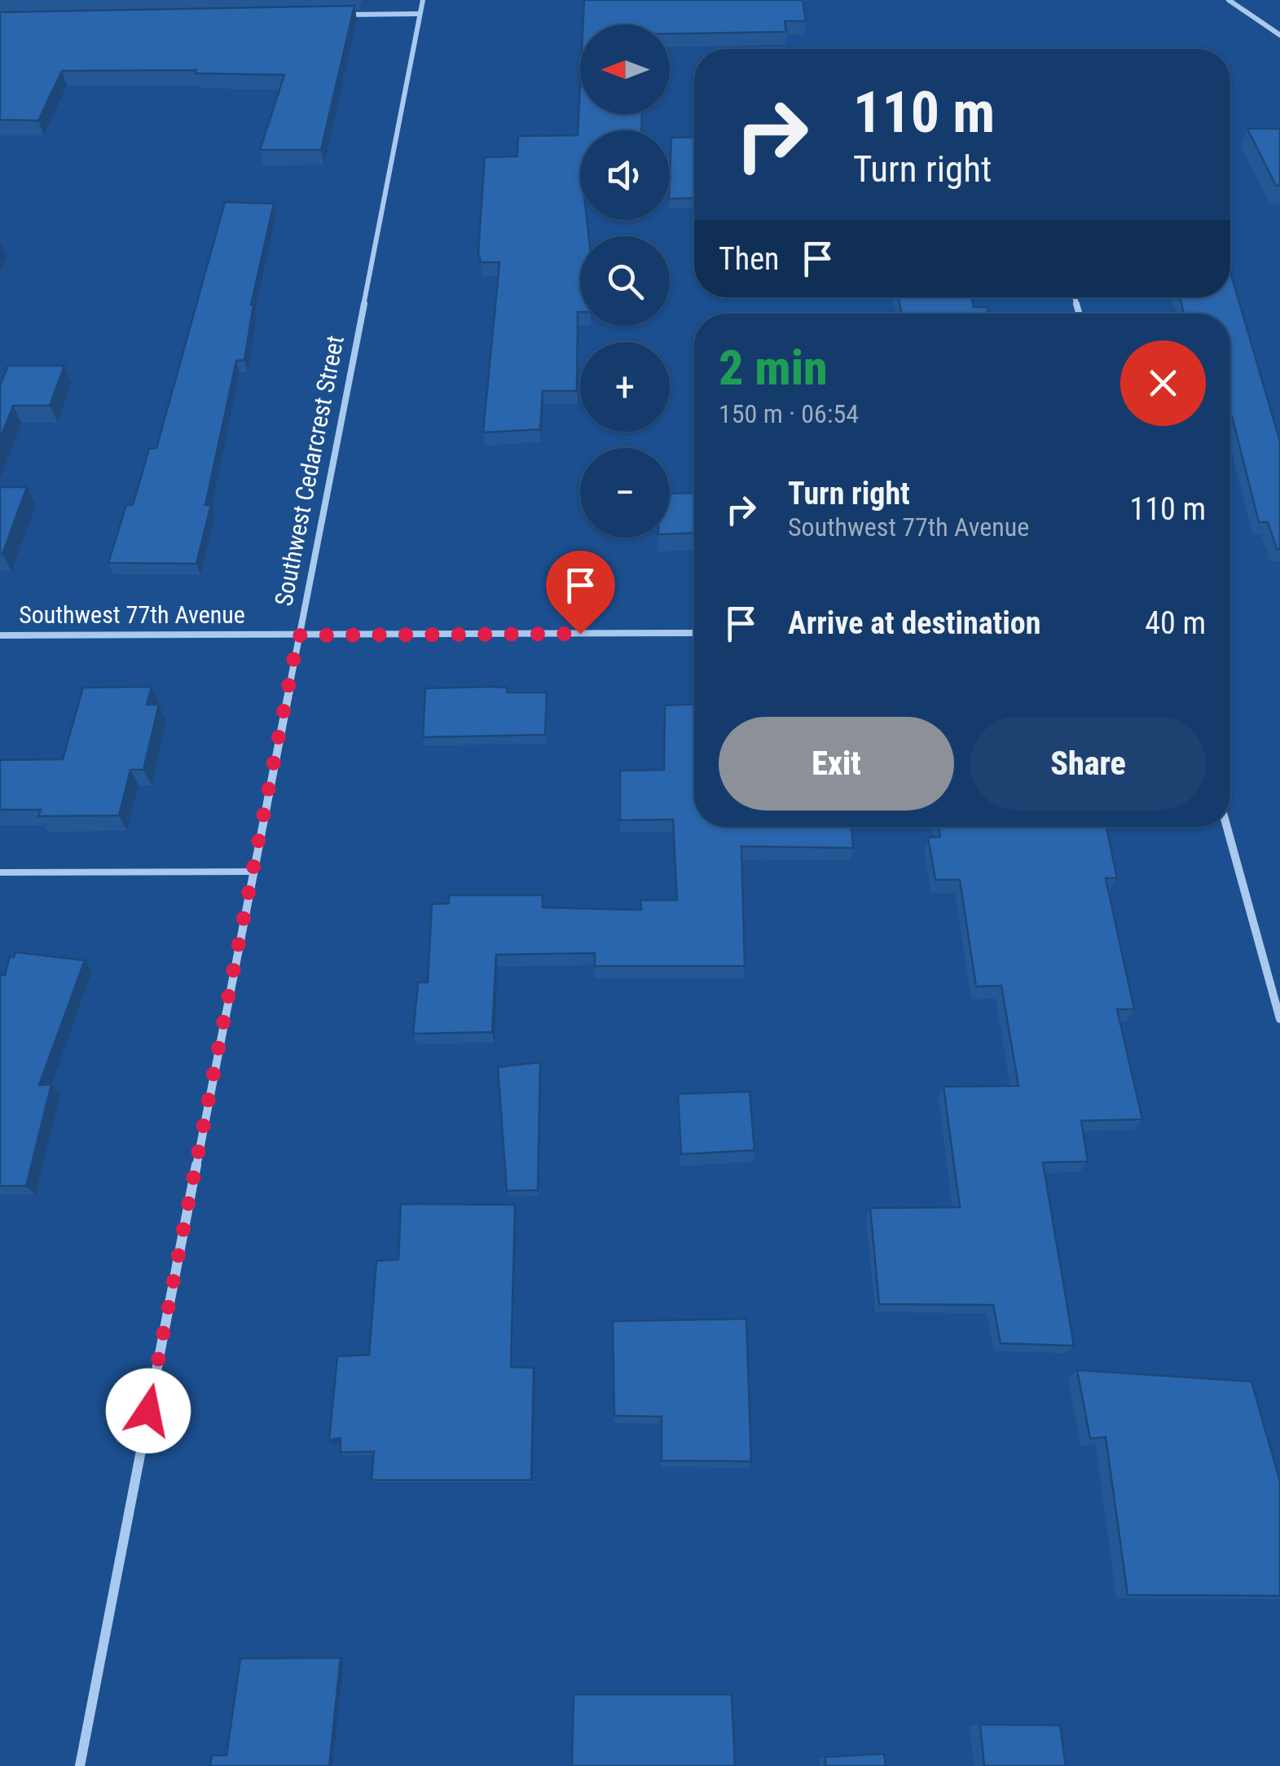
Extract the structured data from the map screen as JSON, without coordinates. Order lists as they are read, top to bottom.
{
  "streets": {
    "street": ["Southwest Cedarcrest Street", "Southwest 77th Avenue"]
  },
  "crossings": [
    ["Southwest Cedarcrest Street", "Southwest 77th Avenue"]
  ],
  "north": "left",
  "page": {
    "map_buttons": ["+", "−"],
    "turn": ["110 m", "Turn right"],
    "then": "Then",
    "heading": ["2 min", "150 m · 06:54"],
    "list": [
      {
        "name": "Turn right",
        "note": "Southwest 77th Avenue",
        "value": "110 m"
      },
      {
        "name": "Arrive at destination",
        "value": "40 m"
      }
    ],
    "buttons": ["Exit", "Share"]
  }
}
